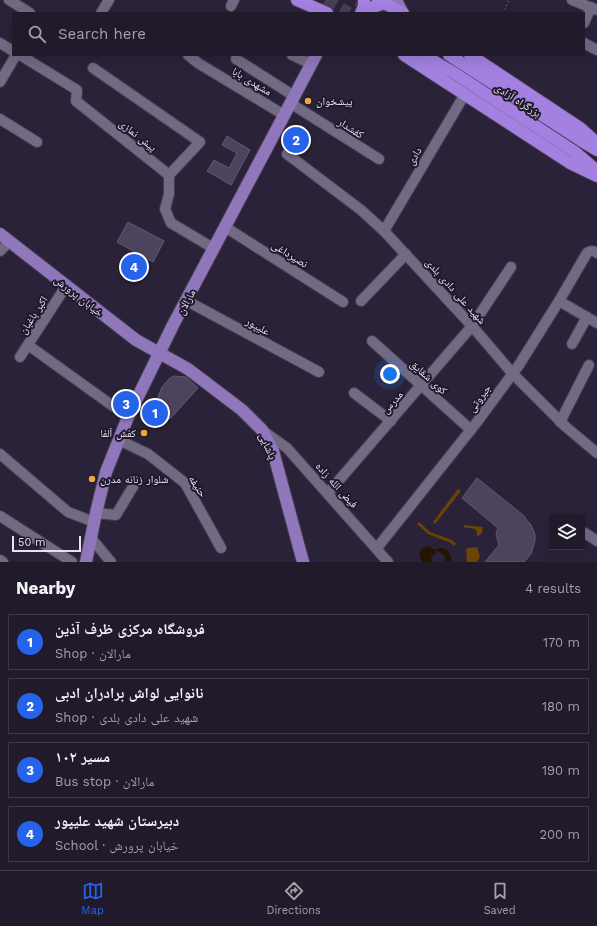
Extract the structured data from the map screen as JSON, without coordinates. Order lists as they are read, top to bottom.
{
  "streets": {
    "highway": ["بزرگراه آزادی"],
    "main road": ["خیابان پرورش", "مارالان", "پاشایی"],
    "street": [
      "مشهدی بابا",
      "کفشدار",
      "پیش نمازی",
      "دادی",
      "نصیرداغی",
      "شهید علی دادی بلدی",
      "اکبر باغبان",
      "علیپور",
      "کوی شقایق",
      "جبروتی",
      "مدرس",
      "فیض الله زاده",
      "حنیفه"
    ]
  },
  "crossings": [
    ["مشهدی بابا", "مارالان"],
    ["کفشدار", "مارالان"],
    ["دادی", "شهید علی دادی بلدی"],
    ["نصیرداغی", "مارالان"],
    ["شهید علی دادی بلدی", "جبروتی"],
    ["شهید علی دادی بلدی", "مدرس"],
    ["خیابان پرورش", "مارالان"],
    ["خیابان پرورش", "اکبر باغبان"],
    ["خیابان پرورش", "پاشایی"],
    ["مارالان", "علیپور"],
    ["مارالان", "پاشایی"],
    ["مارالان", "حنیفه"],
    ["کوی شقایق", "جبروتی"],
    ["کوی شقایق", "مدرس"],
    ["جبروتی", "فیض الله زاده"],
    ["مدرس", "فیض الله زاده"],
    ["پاشایی", "فیض الله زاده"]
  ],
  "places": ["پیشخوان", "کفش آلفا", "شلوار زنانه مدرن"],
  "scale_bar": "50 m",
  "page": {
    "search": "Search here",
    "pins": [
      "2",
      "4",
      "3",
      "1"
    ],
    "scale": "50 m",
    "heading": ["Nearby", "4 results"],
    "list": [
      {
        "mark": "1",
        "name": "فروشگاه مرکزی ظرف آذین",
        "note": "Shop · مارالان",
        "value": "170 m"
      },
      {
        "mark": "2",
        "name": "نانوایی لواش برادران ادبی",
        "note": "Shop · شهید علی دادی بلدی",
        "value": "180 m"
      },
      {
        "mark": "3",
        "name": "مسیر ۱۰۲",
        "note": "Bus stop · مارالان",
        "value": "190 m"
      },
      {
        "mark": "4",
        "name": "دبیرستان شهید علیپور",
        "note": "School · خیابان پرورش",
        "value": "200 m"
      }
    ],
    "nav": ["Map", "Directions", "Saved"]
  }
}
